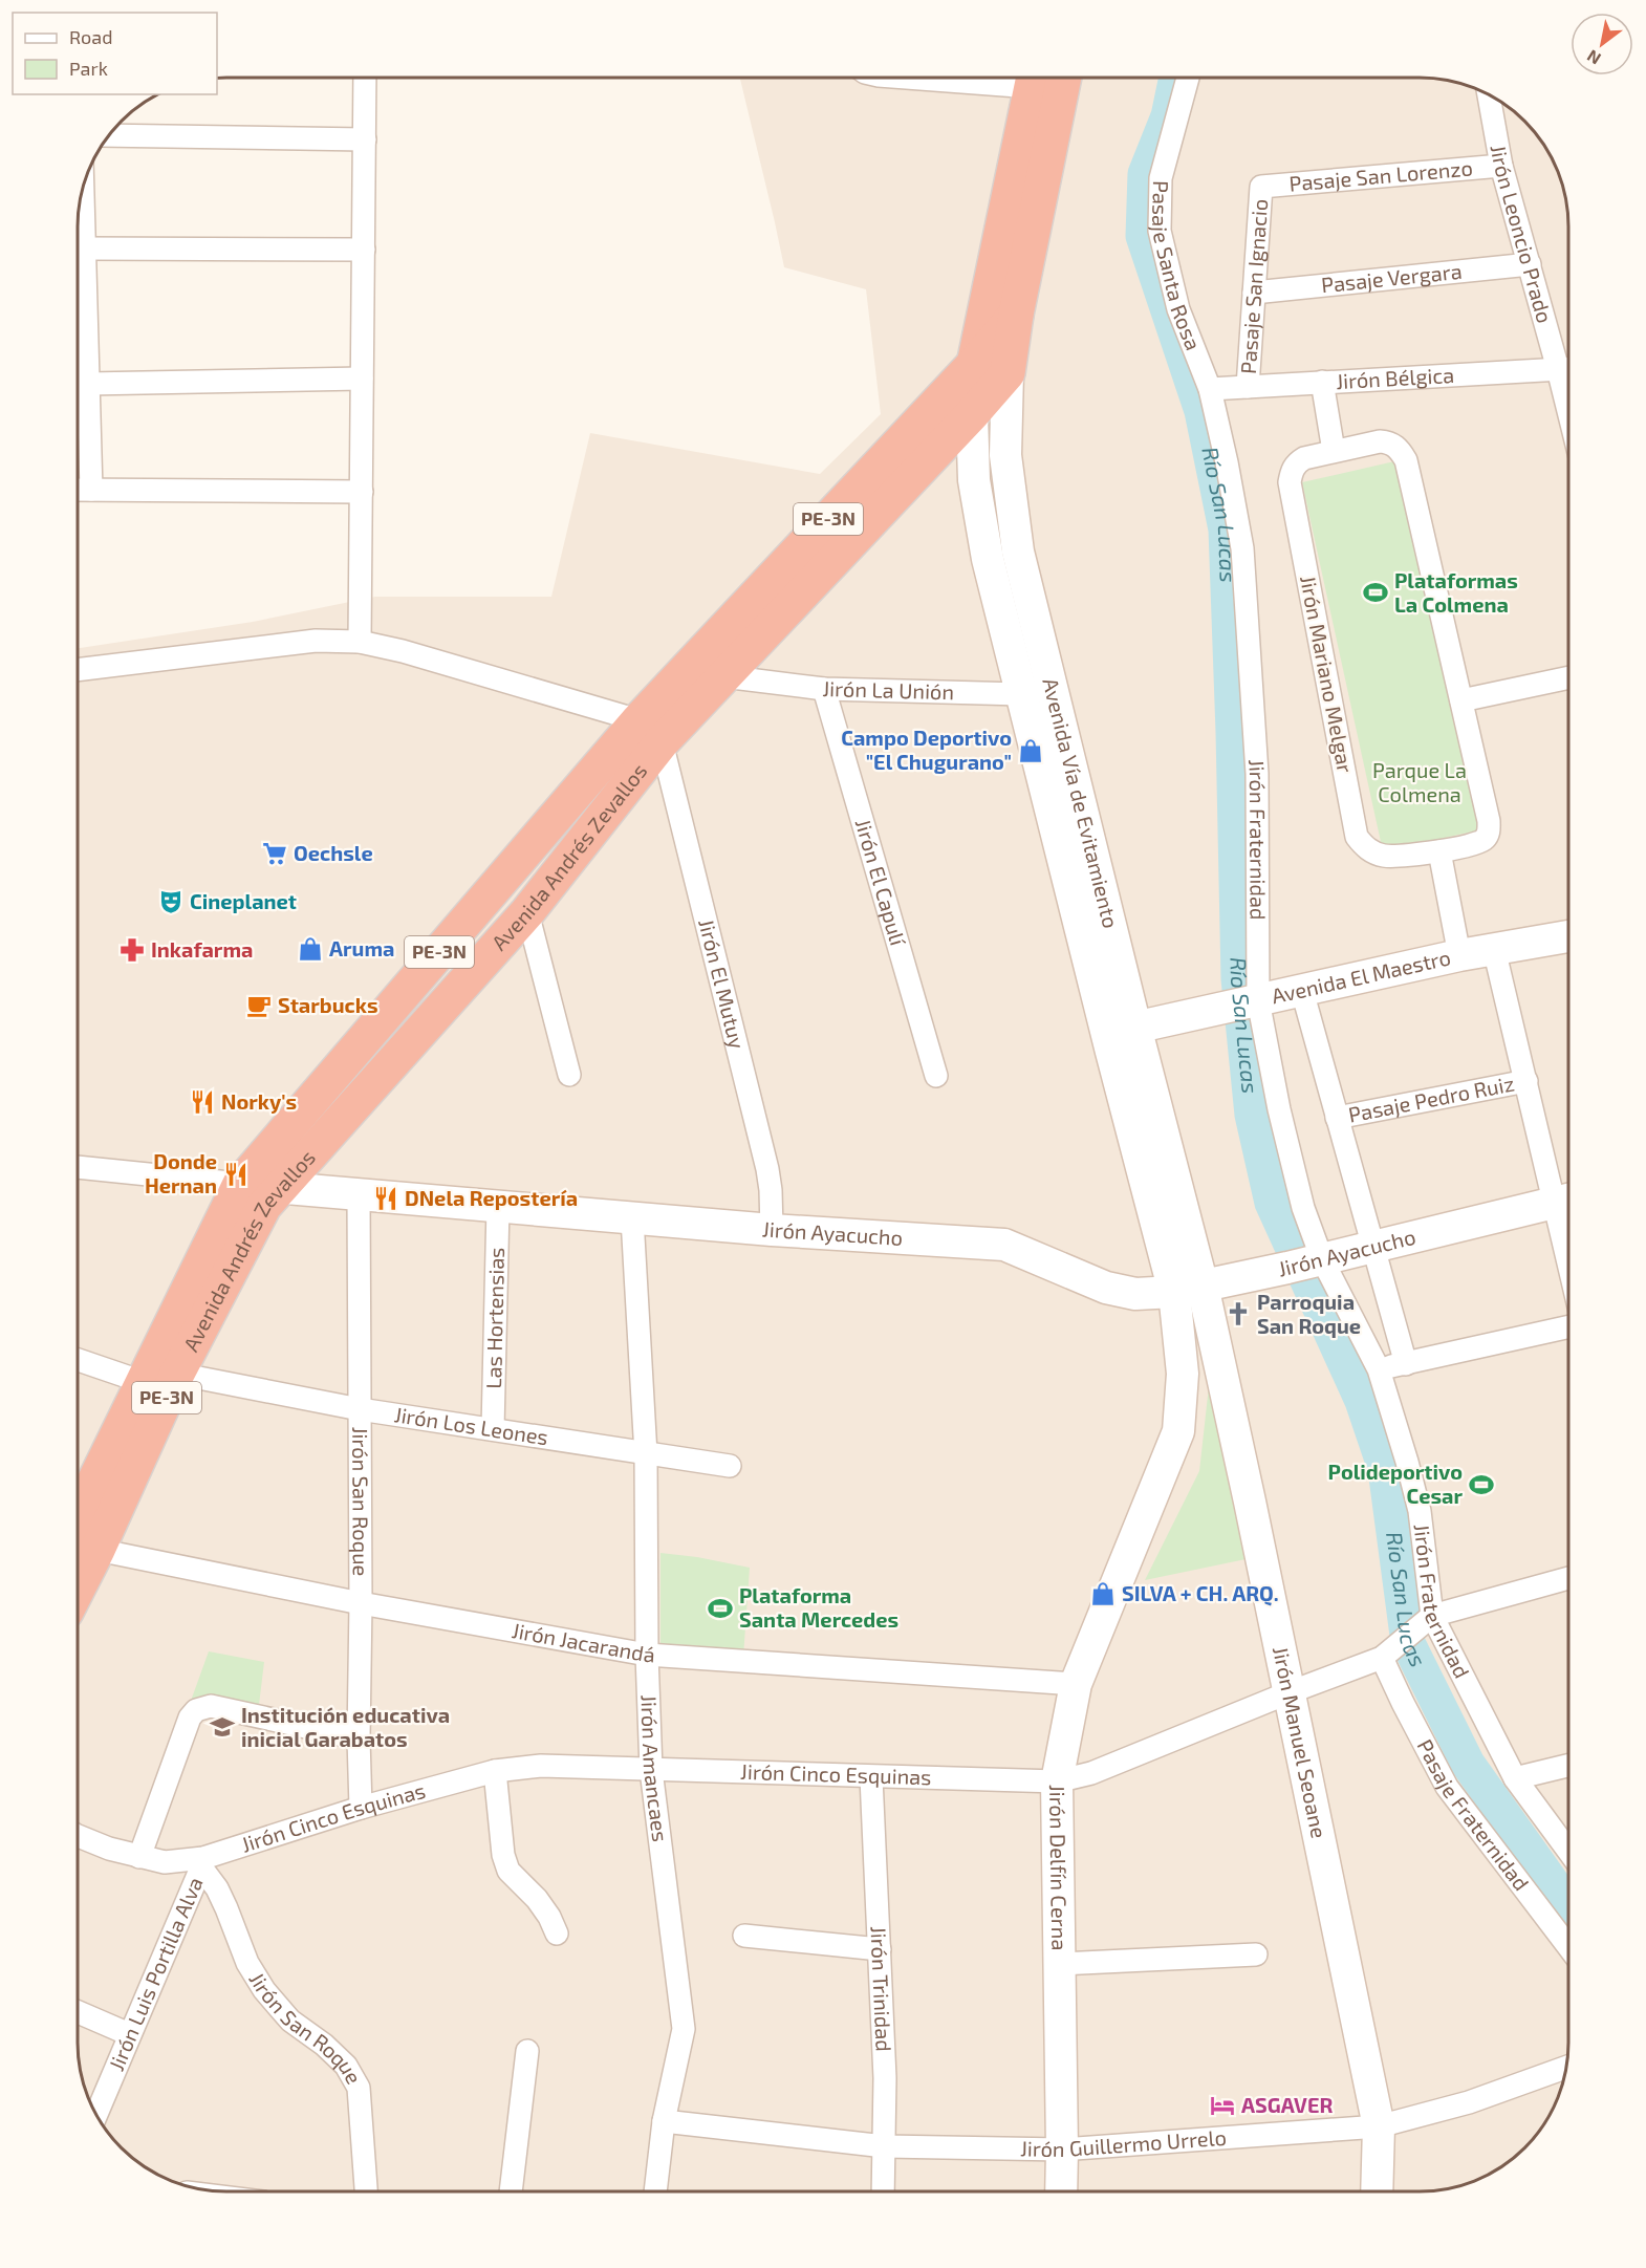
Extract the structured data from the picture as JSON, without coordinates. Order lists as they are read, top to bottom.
{
  "streets": {
    "highway": ["PE-3N", "Avenida Vía de Evitamiento", "Avenida Andrés Zevallos"],
    "street": [
      "Pasaje San Lorenzo",
      "Jirón Leoncio Prado",
      "Pasaje Santa Rosa",
      "Pasaje Vergara",
      "Pasaje San Ignacio",
      "Jirón Bélgica",
      "Jirón Mariano Melgar",
      "Jirón La Unión",
      "Jirón Fraternidad",
      "Jirón El Capulí",
      "Avenida El Maestro",
      "Jirón El Mutuy",
      "Pasaje Pedro Ruiz",
      "Jirón Ayacucho",
      "Las Hortensias",
      "Jirón Los Leones",
      "Jirón San Roque",
      "Jirón Jacarandá",
      "Jirón Manuel Seoane",
      "Jirón Amancaes",
      "Jirón Cinco Esquinas",
      "Pasaje Fraternidad",
      "Jirón Delfín Cerna",
      "Jirón Luis Portilla Alva",
      "Jirón Trinidad",
      "Jirón Guillermo Urrelo"
    ]
  },
  "crossings": [
    ["Pasaje San Lorenzo", "Jirón Leoncio Prado"],
    ["Pasaje San Lorenzo", "Pasaje San Ignacio"],
    ["Jirón Leoncio Prado", "Pasaje Vergara"],
    ["Pasaje Santa Rosa", "Jirón Bélgica"],
    ["Pasaje Santa Rosa", "Jirón Fraternidad"],
    ["Pasaje Vergara", "Pasaje San Ignacio"],
    ["Pasaje San Ignacio", "Jirón Bélgica"],
    ["Jirón Bélgica", "Jirón Fraternidad"],
    ["PE-3N", "Avenida Vía de Evitamiento"],
    ["PE-3N", "Avenida Andrés Zevallos"],
    ["Jirón La Unión", "Avenida Vía de Evitamiento"],
    ["Jirón La Unión", "Avenida Andrés Zevallos"],
    ["Jirón La Unión", "Jirón El Capulí"],
    ["Avenida Vía de Evitamiento", "Avenida Andrés Zevallos"],
    ["Avenida Vía de Evitamiento", "Avenida El Maestro"],
    ["Avenida Vía de Evitamiento", "Jirón Ayacucho"],
    ["Avenida Vía de Evitamiento", "Jirón Manuel Seoane"],
    ["Avenida Vía de Evitamiento", "Jirón Delfín Cerna"],
    ["Jirón Fraternidad", "Avenida El Maestro"],
    ["Jirón Fraternidad", "Jirón Ayacucho"],
    ["Jirón Fraternidad", "Jirón Cinco Esquinas"],
    ["Avenida Andrés Zevallos", "Jirón El Mutuy"],
    ["Avenida Andrés Zevallos", "Jirón Ayacucho"],
    ["Avenida Andrés Zevallos", "Jirón Los Leones"],
    ["Jirón El Mutuy", "Jirón Ayacucho"],
    ["Jirón Ayacucho", "Las Hortensias"],
    ["Jirón Ayacucho", "Jirón San Roque"],
    ["Jirón Ayacucho", "Jirón Manuel Seoane"],
    ["Jirón Ayacucho", "Jirón Amancaes"],
    ["Jirón Ayacucho", "Jirón Delfín Cerna"],
    ["Las Hortensias", "Jirón Los Leones"],
    ["Jirón Los Leones", "Jirón San Roque"],
    ["Jirón Los Leones", "Jirón Amancaes"],
    ["Jirón San Roque", "Jirón Jacarandá"],
    ["Jirón San Roque", "Jirón Cinco Esquinas"],
    ["Jirón San Roque", "Jirón Luis Portilla Alva"],
    ["Jirón Jacarandá", "Jirón Amancaes"],
    ["Jirón Jacarandá", "Jirón Delfín Cerna"],
    ["Jirón Manuel Seoane", "Jirón Cinco Esquinas"],
    ["Jirón Manuel Seoane", "Jirón Delfín Cerna"],
    ["Jirón Manuel Seoane", "Jirón Guillermo Urrelo"],
    ["Jirón Amancaes", "Jirón Cinco Esquinas"],
    ["Jirón Amancaes", "Jirón Guillermo Urrelo"],
    ["Jirón Cinco Esquinas", "Pasaje Fraternidad"],
    ["Jirón Cinco Esquinas", "Jirón Delfín Cerna"],
    ["Jirón Cinco Esquinas", "Jirón Luis Portilla Alva"],
    ["Jirón Cinco Esquinas", "Jirón Trinidad"],
    ["Jirón Delfín Cerna", "Jirón Guillermo Urrelo"],
    ["Jirón Trinidad", "Jirón Guillermo Urrelo"]
  ],
  "water": ["Río San Lucas"],
  "parks": ["Parque La Colmena"],
  "places": {
    "sports": ["Plataformas La Colmena", "Polideportivo Cesar", "Plataforma Santa Mercedes"],
    "shop": ["Campo Deportivo \"El Chugurano\"", "Aruma", "SILVA + CH. ARQ."],
    "supermarket": ["Oechsle"],
    "theatre": ["Cineplanet"],
    "pharmacy": ["Inkafarma"],
    "cafe": ["Starbucks"],
    "restaurant": ["Norky's", "Donde Hernan", "DNela Repostería"],
    "church": ["Parroquia San Roque"],
    "school or university": ["Institución educativa inicial Garabatos"],
    "hotel": ["ASGAVER"]
  },
  "legend": ["Road", "Park"],
  "north": "bottom left"
}
